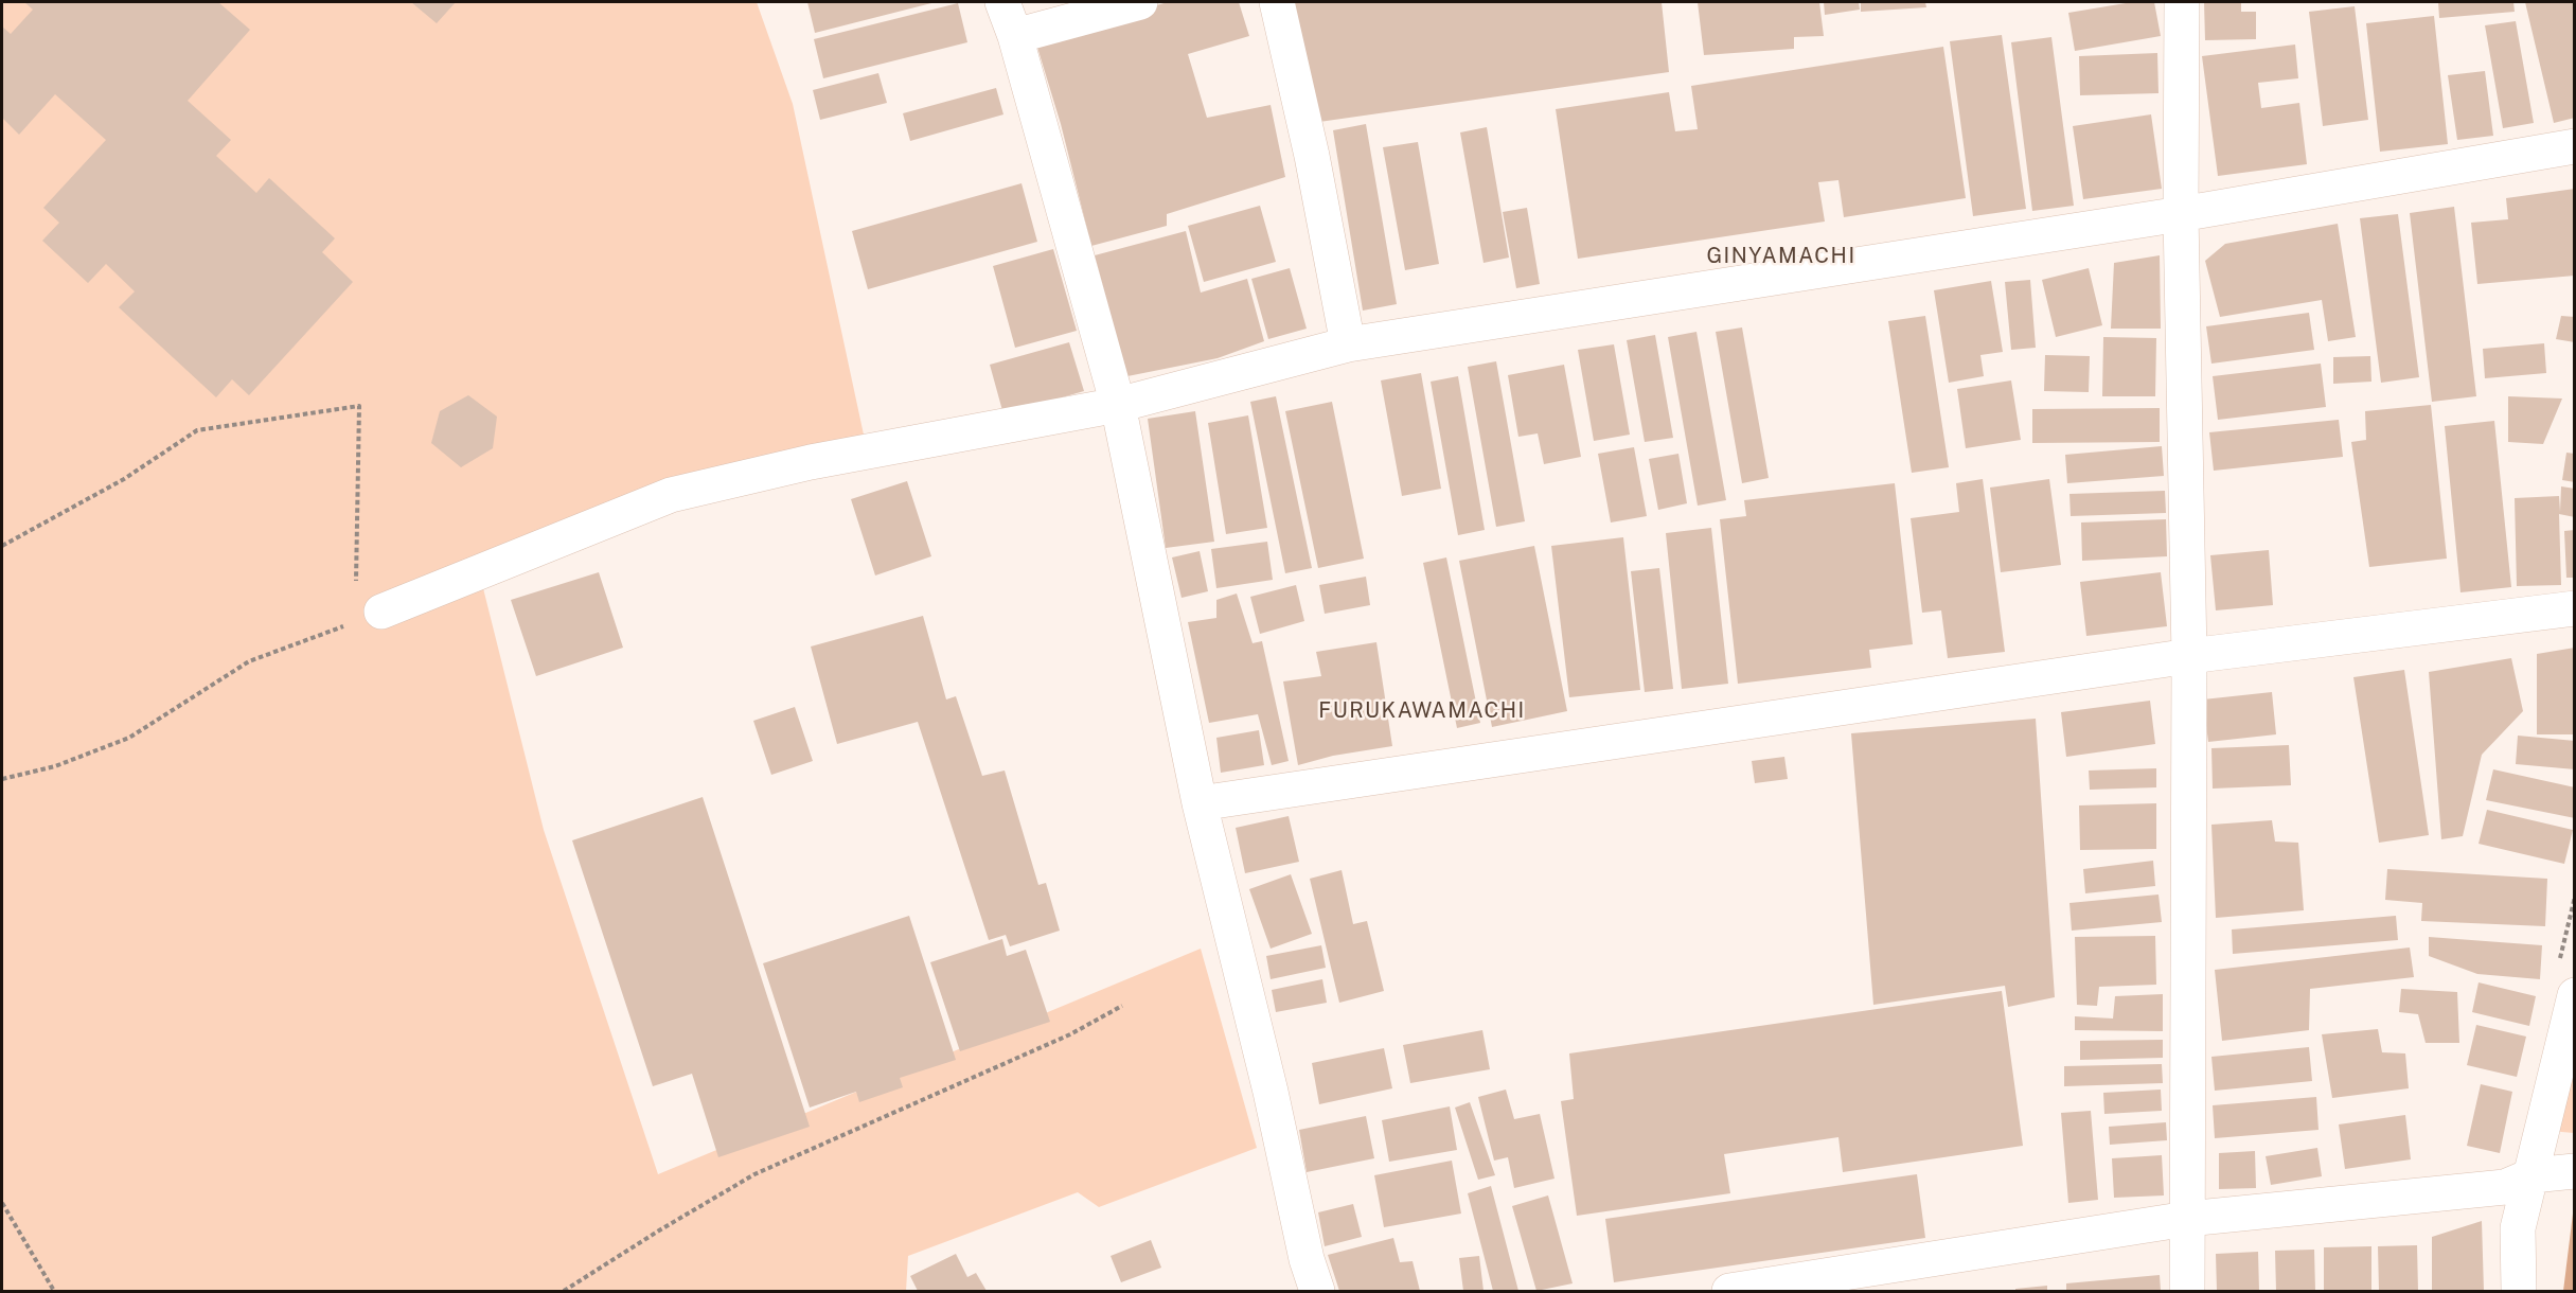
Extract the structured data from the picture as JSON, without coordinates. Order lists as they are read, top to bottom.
{
  "districts": ["GINYAMACHI", "FURUKAWAMACHI"]
}
